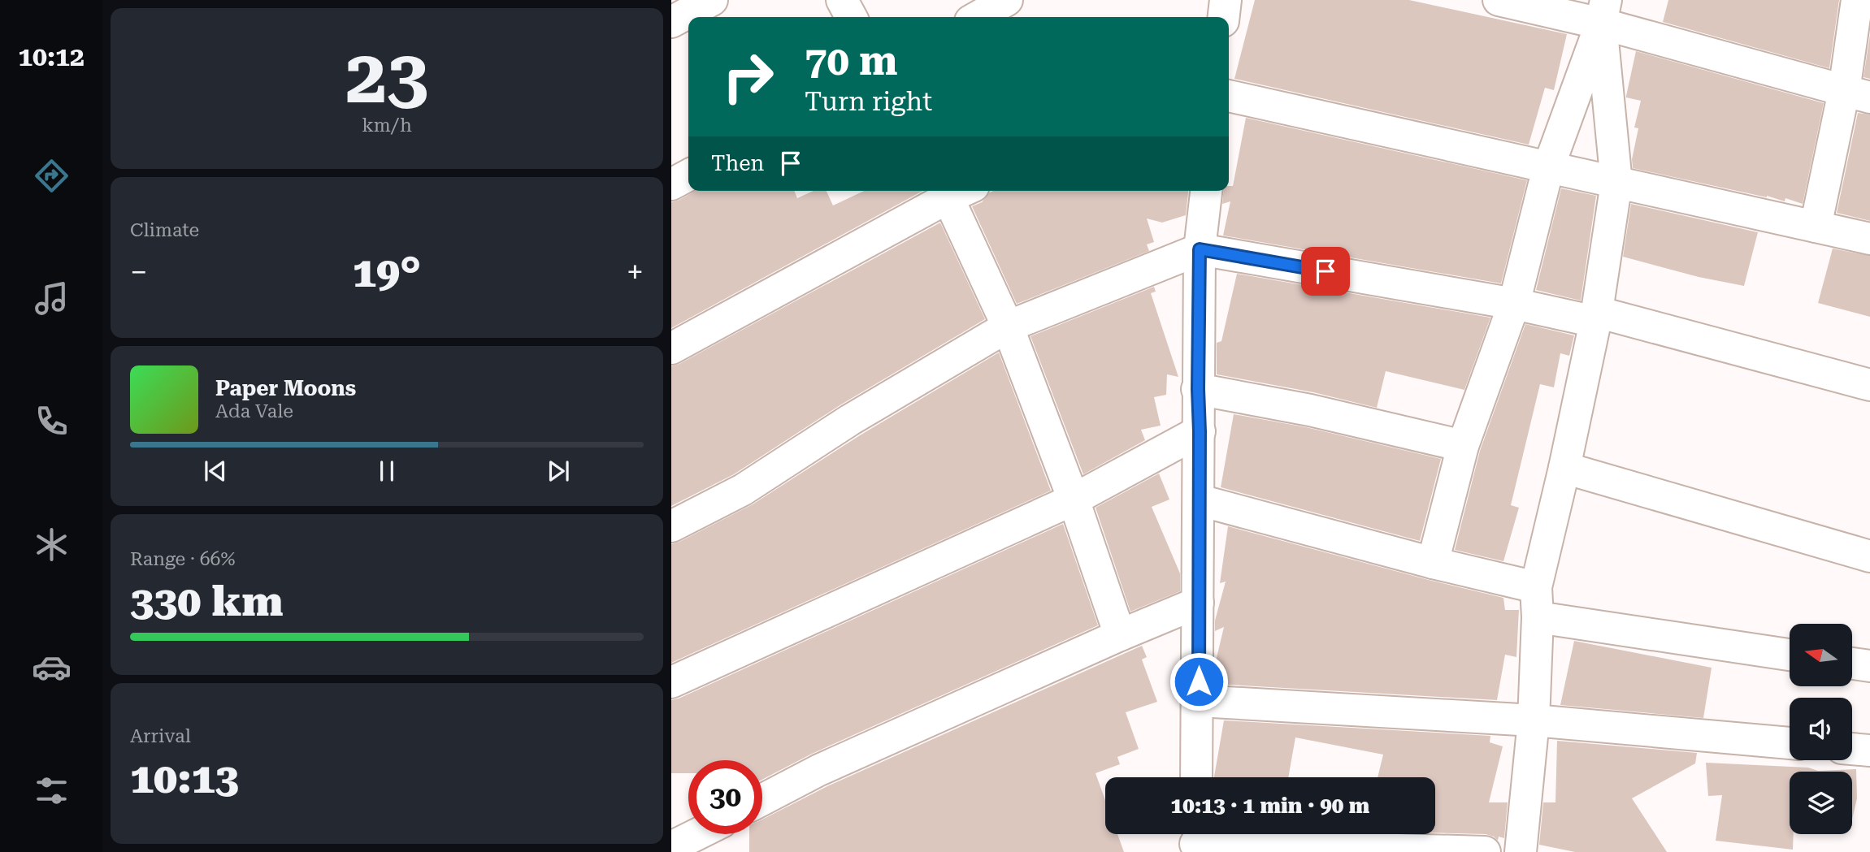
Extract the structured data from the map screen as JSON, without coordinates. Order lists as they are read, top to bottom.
{
  "north": "left",
  "page": {
    "tabs": "10:12",
    "tile": [
      ["23", "km/h"],
      "Climate",
      ["Range · 66%", "330 km"],
      ["Arrival", "10:13"]
    ],
    "turn": ["70 m", "Turn right"],
    "then": "Then",
    "heat": ["−", "19°", "+"],
    "song": ["Paper Moons", "Ada Vale"],
    "limit": "30",
    "trip": "10:13 · 1 min · 90 m"
  }
}
